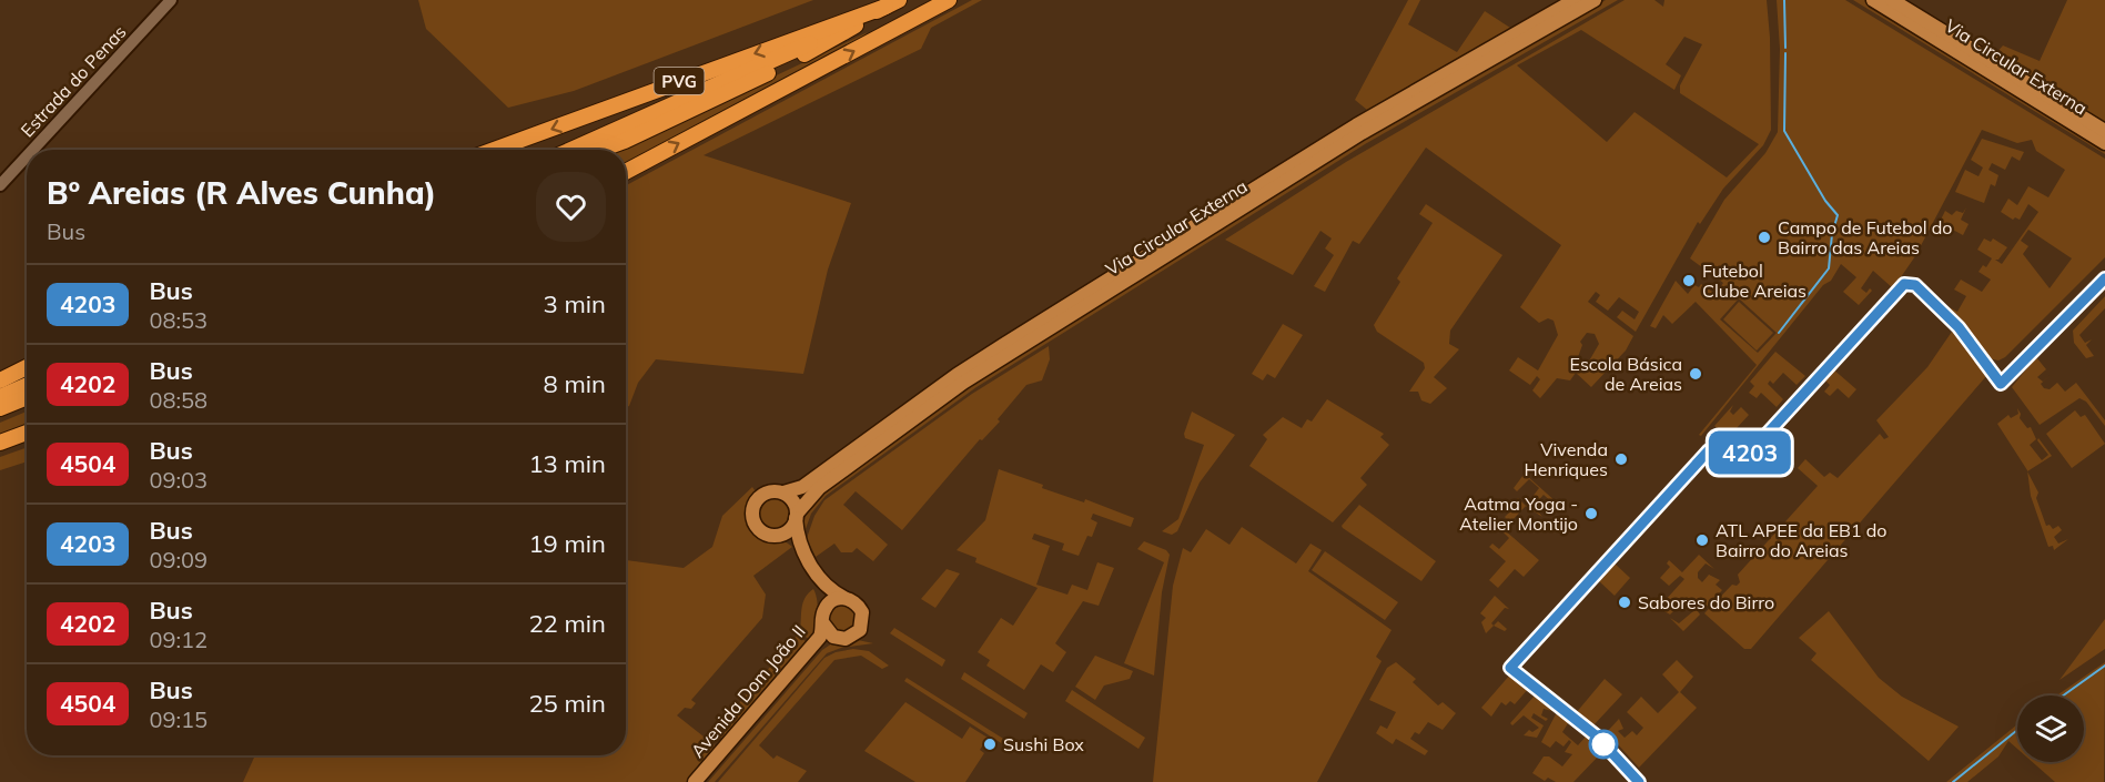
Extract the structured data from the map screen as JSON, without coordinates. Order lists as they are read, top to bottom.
{
  "streets": {
    "highway": ["PVG"],
    "main road": ["Via Circular Externa", "Avenida Dom João II"],
    "street": ["Estrada do Penas"]
  },
  "places": [
    "Campo de Futebol do Bairro das Areias",
    "Futebol Clube Areias",
    "Escola Básica de Areias",
    "Vivenda Henriques",
    "Aatma Yoga - Atelier Montijo",
    "ATL APEE da EB1 do Bairro do Areias",
    "Sabores do Birro",
    "Sushi Box"
  ],
  "lines": ["bus line 4203"],
  "page": {
    "on_map": "4203",
    "heading": ["Bº Areias (R Alves Cunha)", "Bus"],
    "list": [
      {
        "mark": "4203",
        "name": "Bus",
        "note": "08:53",
        "value": "3 min"
      },
      {
        "mark": "4202",
        "name": "Bus",
        "note": "08:58",
        "value": "8 min"
      },
      {
        "mark": "4504",
        "name": "Bus",
        "note": "09:03",
        "value": "13 min"
      },
      {
        "mark": "4203",
        "name": "Bus",
        "note": "09:09",
        "value": "19 min"
      },
      {
        "mark": "4202",
        "name": "Bus",
        "note": "09:12",
        "value": "22 min"
      },
      {
        "mark": "4504",
        "name": "Bus",
        "note": "09:15",
        "value": "25 min"
      }
    ]
  }
}
